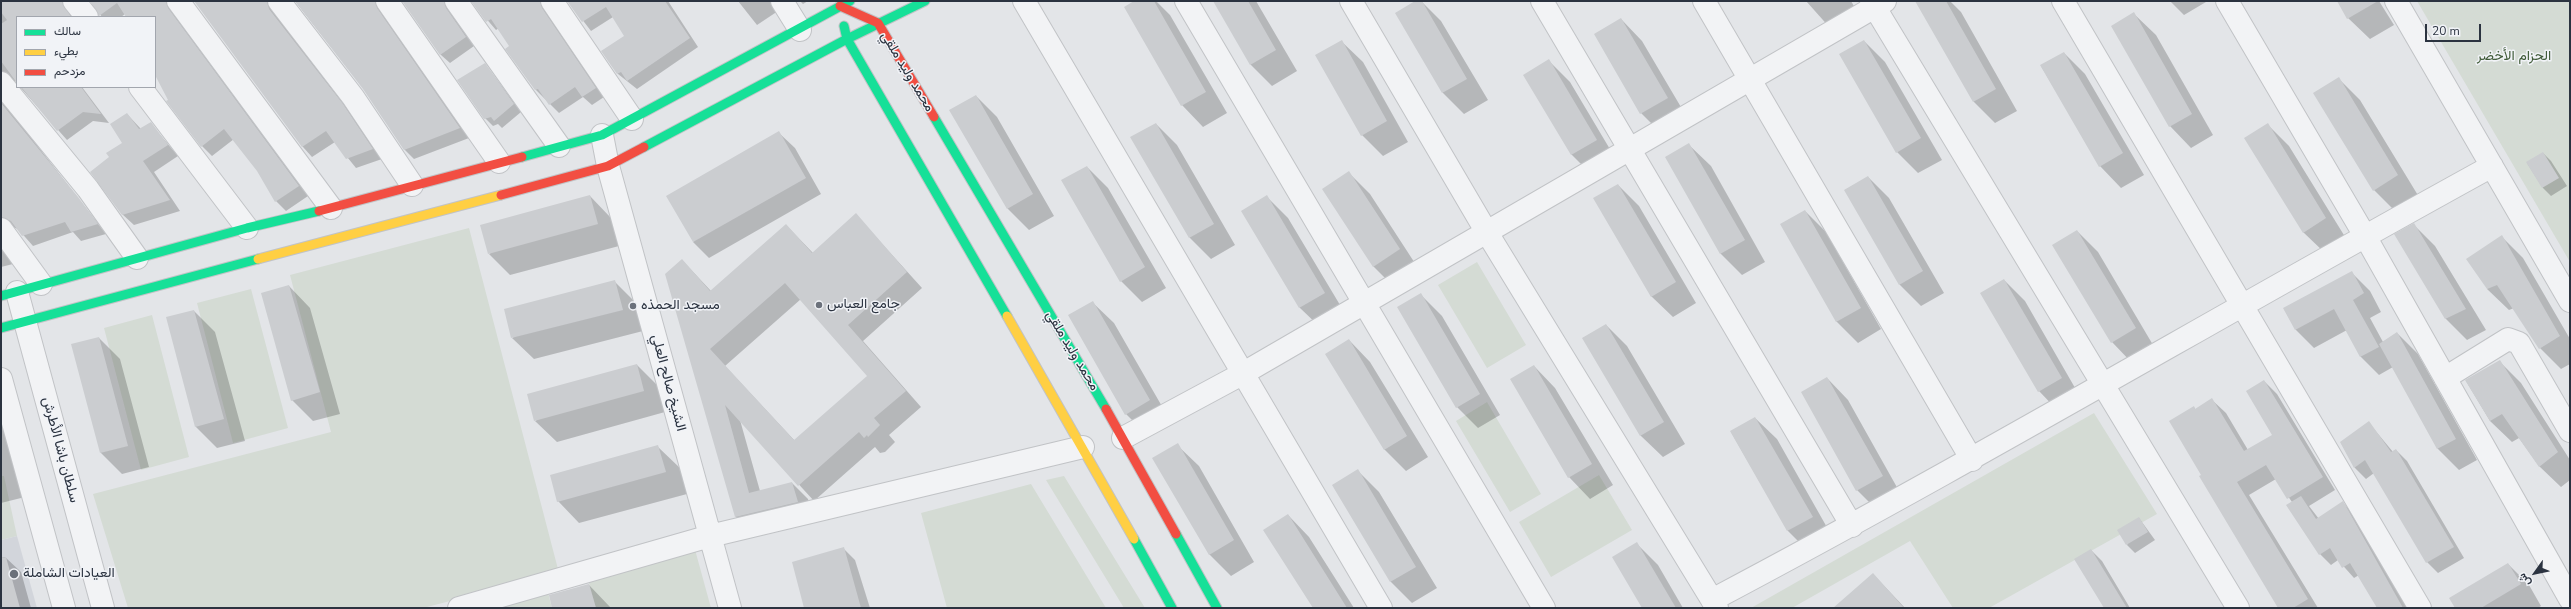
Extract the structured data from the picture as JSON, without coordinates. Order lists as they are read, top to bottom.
{
  "streets": {
    "main road": ["محمد وليد ملقي"],
    "street": ["الشيخ صالح العلي", "سلطان باشا الأطرش"]
  },
  "parks": ["الحزام الأخضر"],
  "places": ["جامع العباس", "مسجد الحمذه", "العيادات الشاملة"],
  "legend": ["سالك", "بطيء", "مزدحم"],
  "scale_bar": "20 m",
  "north": "bottom left"
}
